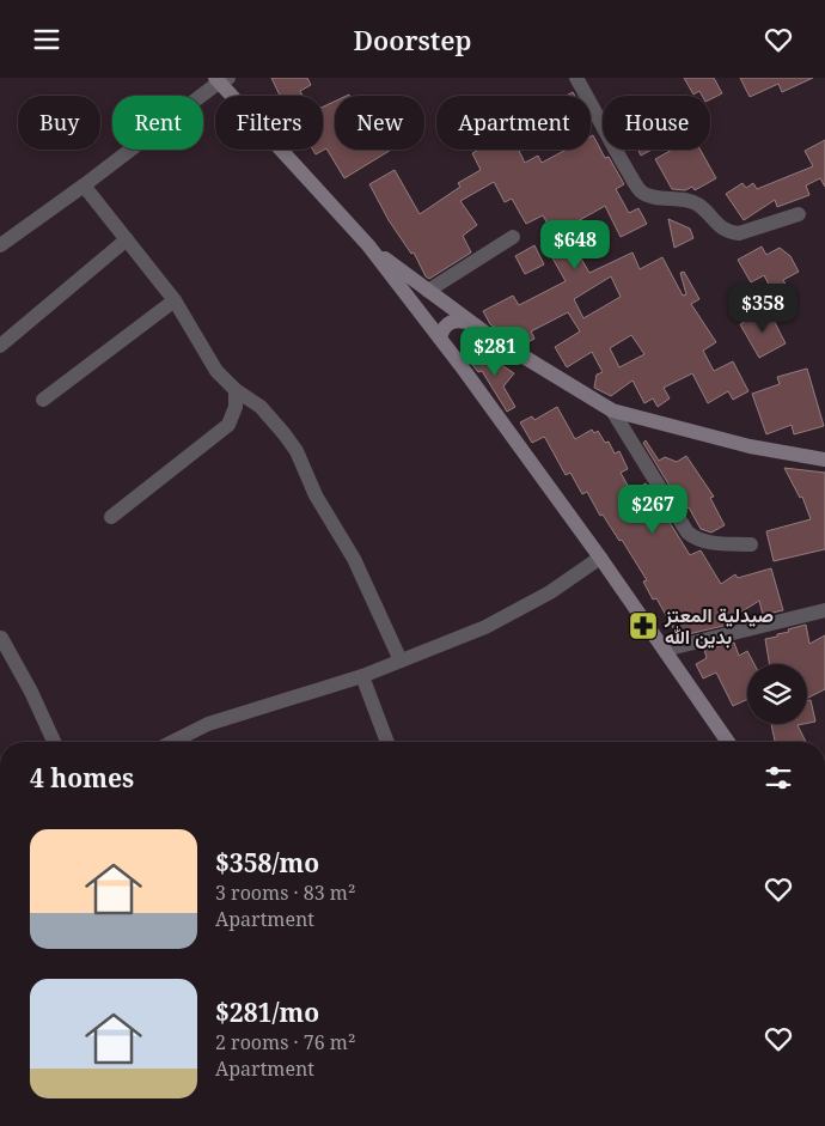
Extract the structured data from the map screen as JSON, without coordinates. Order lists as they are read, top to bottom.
{
  "places": {
    "pharmacy": ["صيدلية المعتز بدين الله"]
  },
  "page": {
    "header": "Doorstep",
    "chip": [
      "Buy",
      "Rent",
      "Filters",
      "New",
      "Apartment",
      "House"
    ],
    "price": [
      "$648",
      "$358",
      "$281",
      "$267"
    ],
    "heading": "4 homes",
    "list": [
      {
        "name": "$358/mo",
        "note": "3 rooms · 83 m² · Apartment"
      },
      {
        "name": "$281/mo",
        "note": "2 rooms · 76 m² · Apartment"
      }
    ]
  }
}
